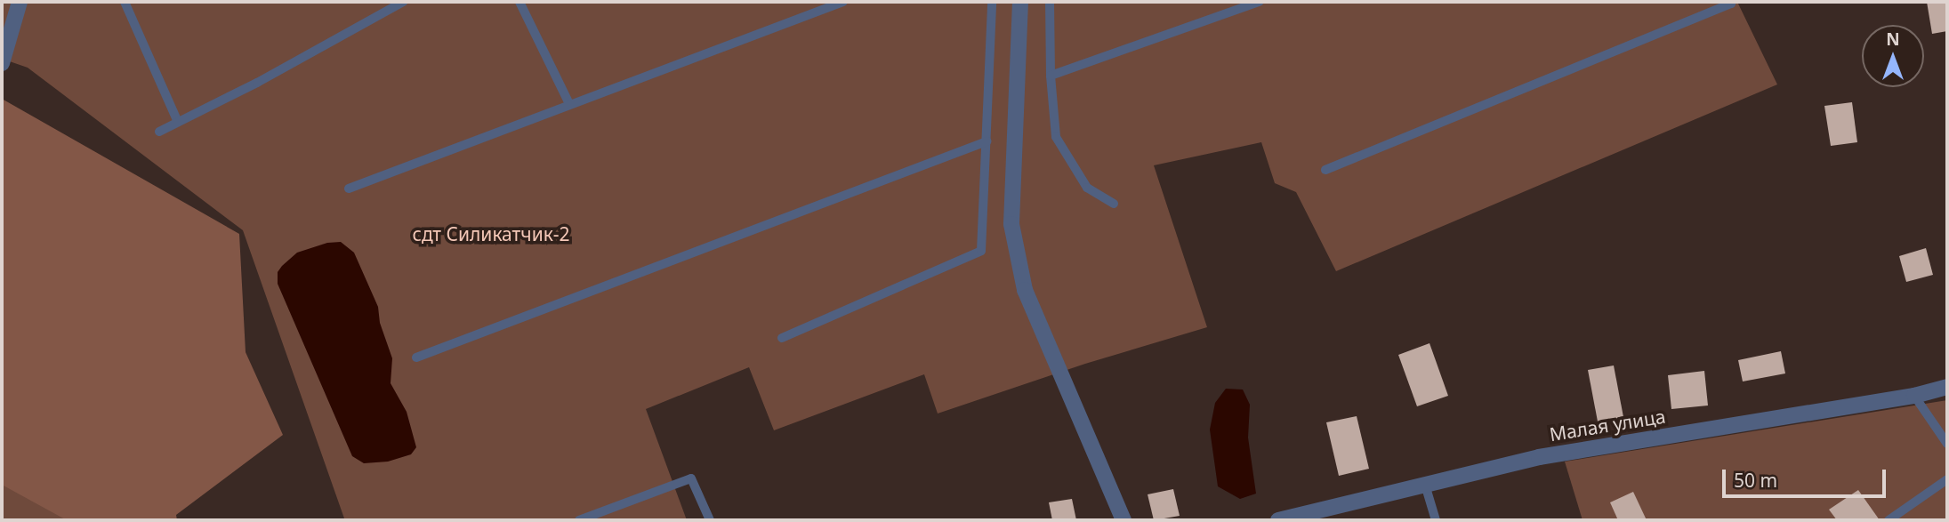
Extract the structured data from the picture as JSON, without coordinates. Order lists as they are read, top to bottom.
{
  "streets": {
    "street": ["Малая улица"]
  },
  "parks": ["сдт Силикатчик-2"],
  "scale_bar": "50 m",
  "north": "top"
}
